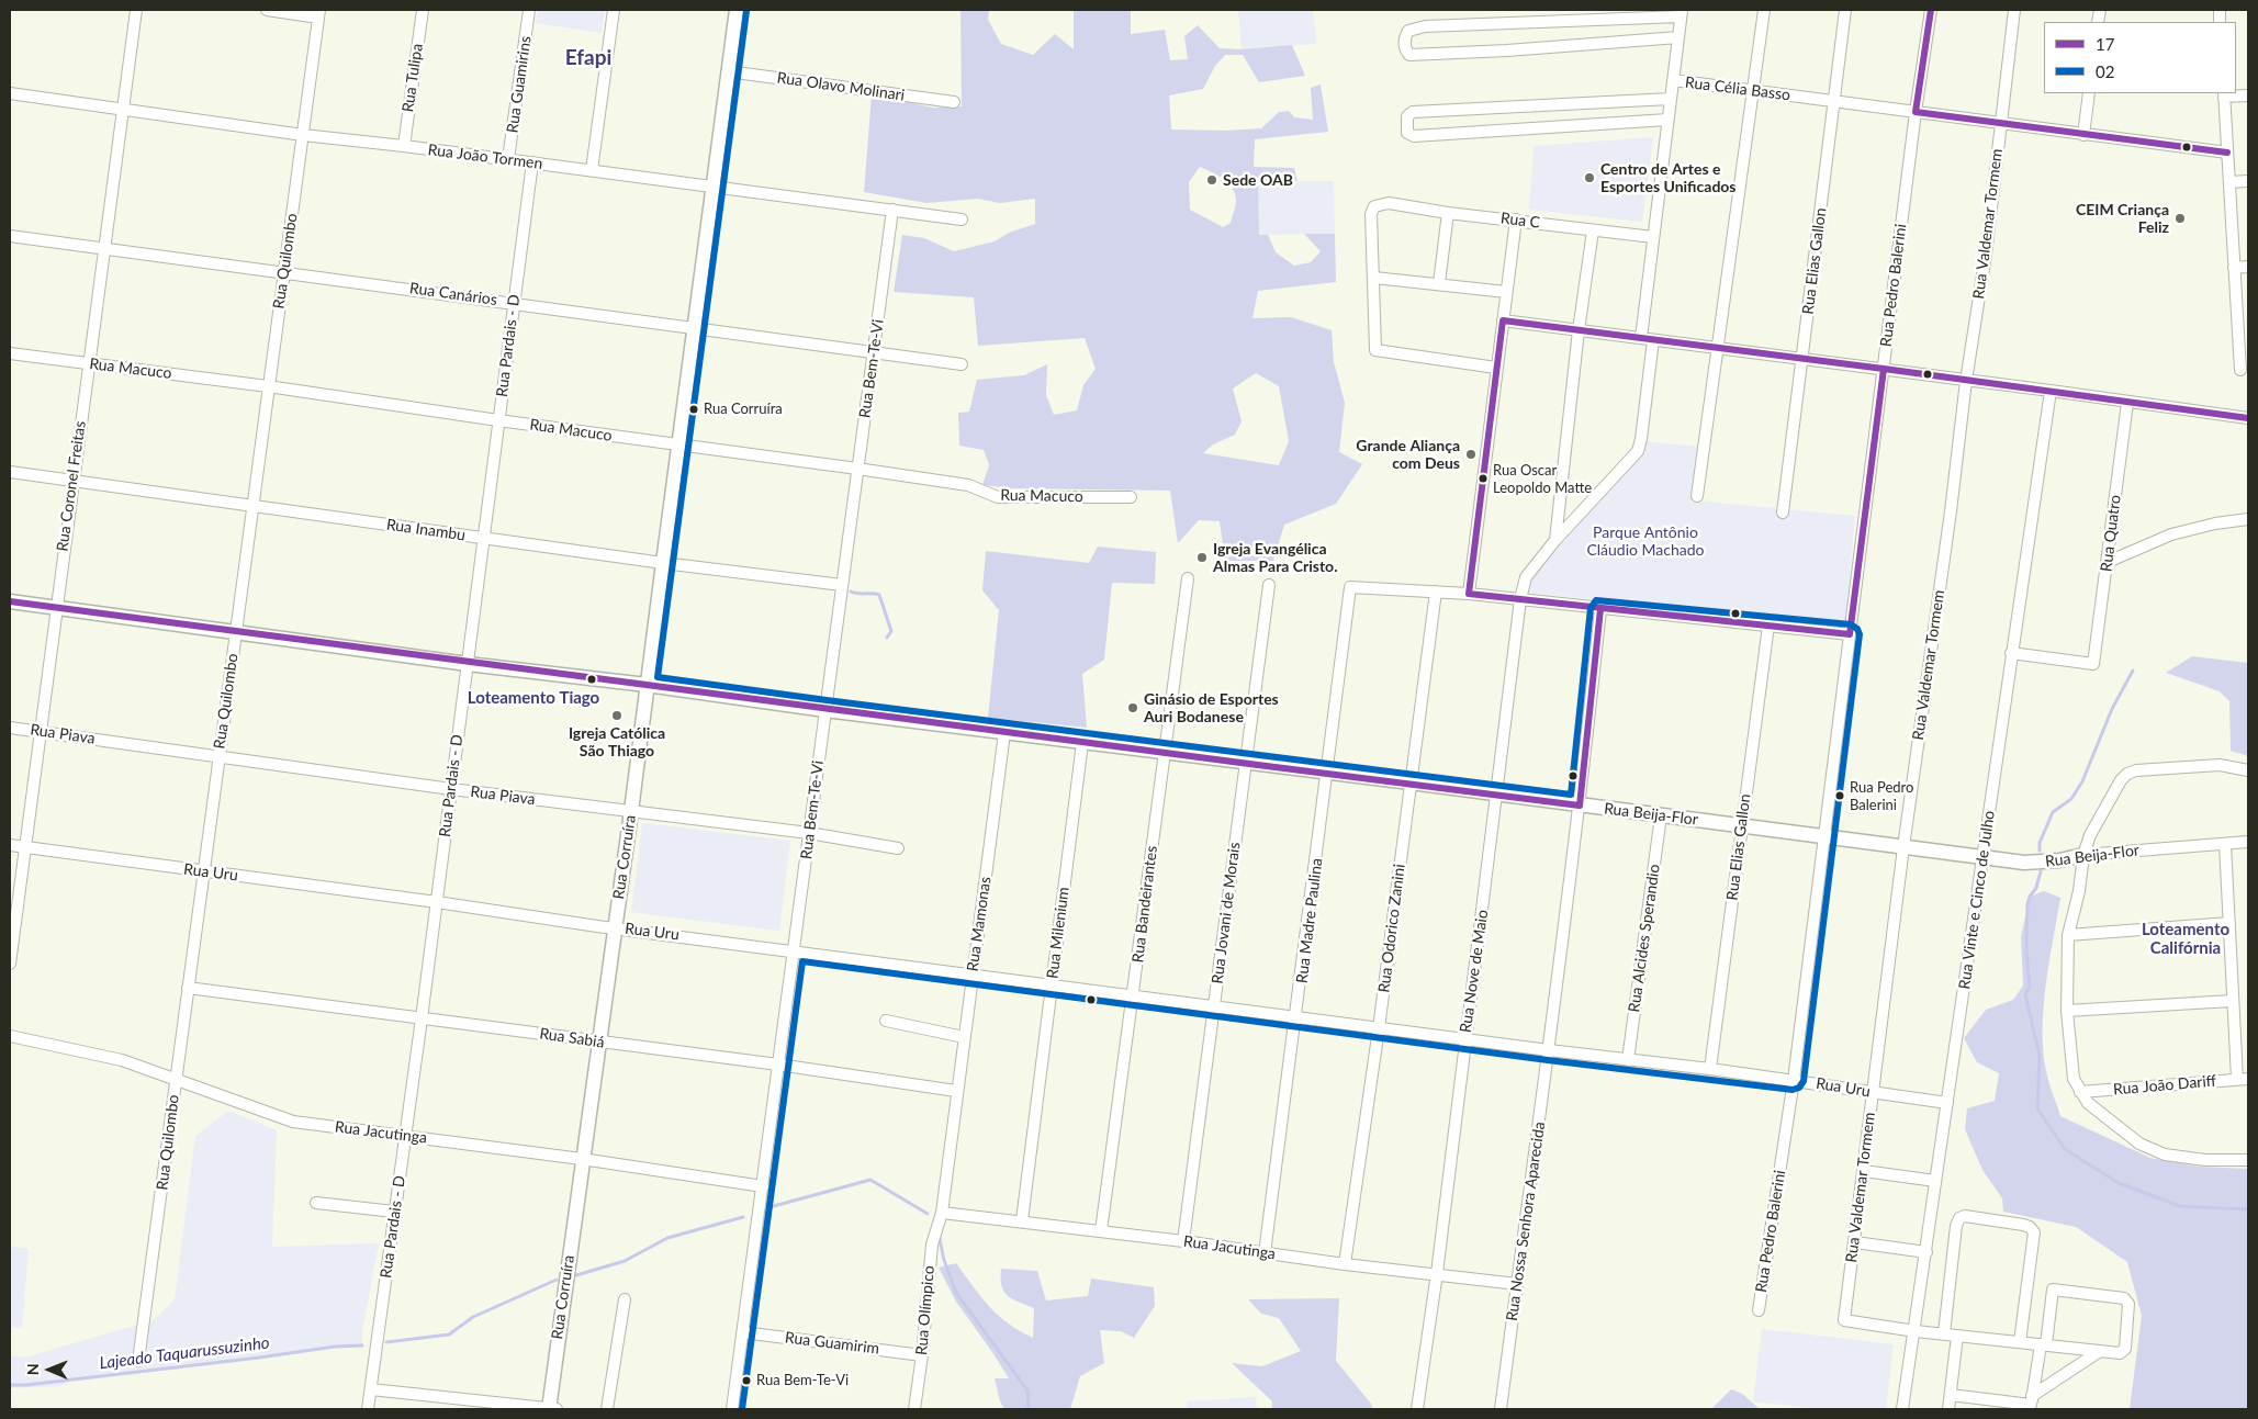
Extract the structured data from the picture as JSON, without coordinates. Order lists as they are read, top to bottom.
{
  "streets": {
    "street": [
      "Rua Tulipa",
      "Rua Guamirins",
      "Rua Olavo Molinari",
      "Rua Célia Basso",
      "Rua João Tormen",
      "Rua C",
      "Rua Valdemar Tormem",
      "Rua Quilombo",
      "Rua Elias Gallon",
      "Rua Pedro Balerini",
      "Rua Canários",
      "Rua Pardais - D",
      "Rua Macuco",
      "Rua Bem-Te-Vi",
      "Rua Coronel Freitas",
      "Rua Inambu",
      "Rua Quatro",
      "Rua Piava",
      "Rua Beija-Flor",
      "Rua Corruíra",
      "Rua Uru",
      "Rua Vinte e Cinco de Julho",
      "Rua Bandeirantes",
      "Rua Jovani de Morais",
      "Rua Madre Paulina",
      "Rua Mamonas",
      "Rua Odorico Zanini",
      "Rua Milenium",
      "Rua Alcides Sperandio",
      "Rua Nove de Maio",
      "Rua Sabiá",
      "Rua João Dariff",
      "Rua Jacutinga",
      "Rua Nossa Senhora Aparecida",
      "Rua Olímpico",
      "Rua Guamirim"
    ]
  },
  "crossings": [
    ["Rua Tulipa", "Rua João Tormen"],
    ["Rua Guamirins", "Rua João Tormen"],
    ["Rua Olavo Molinari", "Rua Corruíra"],
    ["Rua Célia Basso", "Rua Valdemar Tormem"],
    ["Rua Célia Basso", "Rua Elias Gallon"],
    ["Rua Célia Basso", "Rua Pedro Balerini"],
    ["Rua João Tormen", "Rua Quilombo"],
    ["Rua João Tormen", "Rua Pardais - D"],
    ["Rua João Tormen", "Rua Bem-Te-Vi"],
    ["Rua João Tormen", "Rua Coronel Freitas"],
    ["Rua João Tormen", "Rua Corruíra"],
    ["Rua Valdemar Tormem", "Rua Beija-Flor"],
    ["Rua Valdemar Tormem", "Rua Uru"],
    ["Rua Valdemar Tormem", "Rua Vinte e Cinco de Julho"],
    ["Rua Quilombo", "Rua Canários"],
    ["Rua Quilombo", "Rua Macuco"],
    ["Rua Quilombo", "Rua Inambu"],
    ["Rua Quilombo", "Rua Piava"],
    ["Rua Quilombo", "Rua Beija-Flor"],
    ["Rua Quilombo", "Rua Uru"],
    ["Rua Quilombo", "Rua Sabiá"],
    ["Rua Quilombo", "Rua Jacutinga"],
    ["Rua Elias Gallon", "Rua Beija-Flor"],
    ["Rua Elias Gallon", "Rua Uru"],
    ["Rua Pedro Balerini", "Rua Beija-Flor"],
    ["Rua Pedro Balerini", "Rua Uru"],
    ["Rua Canários", "Rua Pardais - D"],
    ["Rua Canários", "Rua Bem-Te-Vi"],
    ["Rua Canários", "Rua Coronel Freitas"],
    ["Rua Canários", "Rua Corruíra"],
    ["Rua Pardais - D", "Rua Macuco"],
    ["Rua Pardais - D", "Rua Inambu"],
    ["Rua Pardais - D", "Rua Piava"],
    ["Rua Pardais - D", "Rua Beija-Flor"],
    ["Rua Pardais - D", "Rua Uru"],
    ["Rua Pardais - D", "Rua Sabiá"],
    ["Rua Pardais - D", "Rua Jacutinga"],
    ["Rua Macuco", "Rua Bem-Te-Vi"],
    ["Rua Macuco", "Rua Coronel Freitas"],
    ["Rua Macuco", "Rua Corruíra"],
    ["Rua Bem-Te-Vi", "Rua Inambu"],
    ["Rua Bem-Te-Vi", "Rua Piava"],
    ["Rua Bem-Te-Vi", "Rua Beija-Flor"],
    ["Rua Bem-Te-Vi", "Rua Uru"],
    ["Rua Bem-Te-Vi", "Rua Sabiá"],
    ["Rua Bem-Te-Vi", "Rua Jacutinga"],
    ["Rua Bem-Te-Vi", "Rua Guamirim"],
    ["Rua Coronel Freitas", "Rua Inambu"],
    ["Rua Coronel Freitas", "Rua Piava"],
    ["Rua Coronel Freitas", "Rua Beija-Flor"],
    ["Rua Coronel Freitas", "Rua Uru"],
    ["Rua Inambu", "Rua Corruíra"],
    ["Rua Quatro", "Rua Vinte e Cinco de Julho"],
    ["Rua Piava", "Rua Corruíra"],
    ["Rua Beija-Flor", "Rua Corruíra"],
    ["Rua Beija-Flor", "Rua Vinte e Cinco de Julho"],
    ["Rua Beija-Flor", "Rua Bandeirantes"],
    ["Rua Beija-Flor", "Rua Jovani de Morais"],
    ["Rua Beija-Flor", "Rua Madre Paulina"],
    ["Rua Beija-Flor", "Rua Mamonas"],
    ["Rua Beija-Flor", "Rua Odorico Zanini"],
    ["Rua Beija-Flor", "Rua Milenium"],
    ["Rua Beija-Flor", "Rua Alcides Sperandio"],
    ["Rua Beija-Flor", "Rua Nove de Maio"],
    ["Rua Beija-Flor", "Rua Nossa Senhora Aparecida"],
    ["Rua Corruíra", "Rua Uru"],
    ["Rua Corruíra", "Rua Sabiá"],
    ["Rua Corruíra", "Rua Jacutinga"],
    ["Rua Uru", "Rua Vinte e Cinco de Julho"],
    ["Rua Uru", "Rua Bandeirantes"],
    ["Rua Uru", "Rua Jovani de Morais"],
    ["Rua Uru", "Rua Madre Paulina"],
    ["Rua Uru", "Rua Mamonas"],
    ["Rua Uru", "Rua Odorico Zanini"],
    ["Rua Uru", "Rua Milenium"],
    ["Rua Uru", "Rua Alcides Sperandio"],
    ["Rua Uru", "Rua Nove de Maio"],
    ["Rua Uru", "Rua Nossa Senhora Aparecida"],
    ["Rua Bandeirantes", "Rua Jacutinga"],
    ["Rua Jovani de Morais", "Rua Jacutinga"],
    ["Rua Madre Paulina", "Rua Odorico Zanini"],
    ["Rua Madre Paulina", "Rua Jacutinga"],
    ["Rua Mamonas", "Rua Sabiá"],
    ["Rua Mamonas", "Rua Jacutinga"],
    ["Rua Mamonas", "Rua Olímpico"],
    ["Rua Odorico Zanini", "Rua Jacutinga"],
    ["Rua Milenium", "Rua Jacutinga"],
    ["Rua Nove de Maio", "Rua Jacutinga"],
    ["Rua Jacutinga", "Rua Nossa Senhora Aparecida"],
    ["Rua Jacutinga", "Rua Olímpico"],
    ["Rua Olímpico", "Rua Guamirim"]
  ],
  "districts": ["Efapi", "Loteamento Tiago", "Loteamento Califórnia"],
  "water": ["Lajeado Taquarussuzinho"],
  "parks": ["Parque Antônio Cláudio Machado"],
  "places": [
    "Centro de Artes e Esportes Unificados",
    "Sede OAB",
    "CEIM Criança Feliz",
    "Rua Corruíra",
    "Grande Aliança com Deus",
    "Rua Oscar Leopoldo Matte",
    "Igreja Evangélica Almas Para Cristo.",
    "Ginásio de Esportes Auri Bodanese",
    "Igreja Católica São Thiago",
    "Rua Pedro Balerini",
    "Rua Bem-Te-Vi"
  ],
  "lines": ["transit line 17", "transit line 02"],
  "legend": ["17", "02"],
  "north": "left"
}
